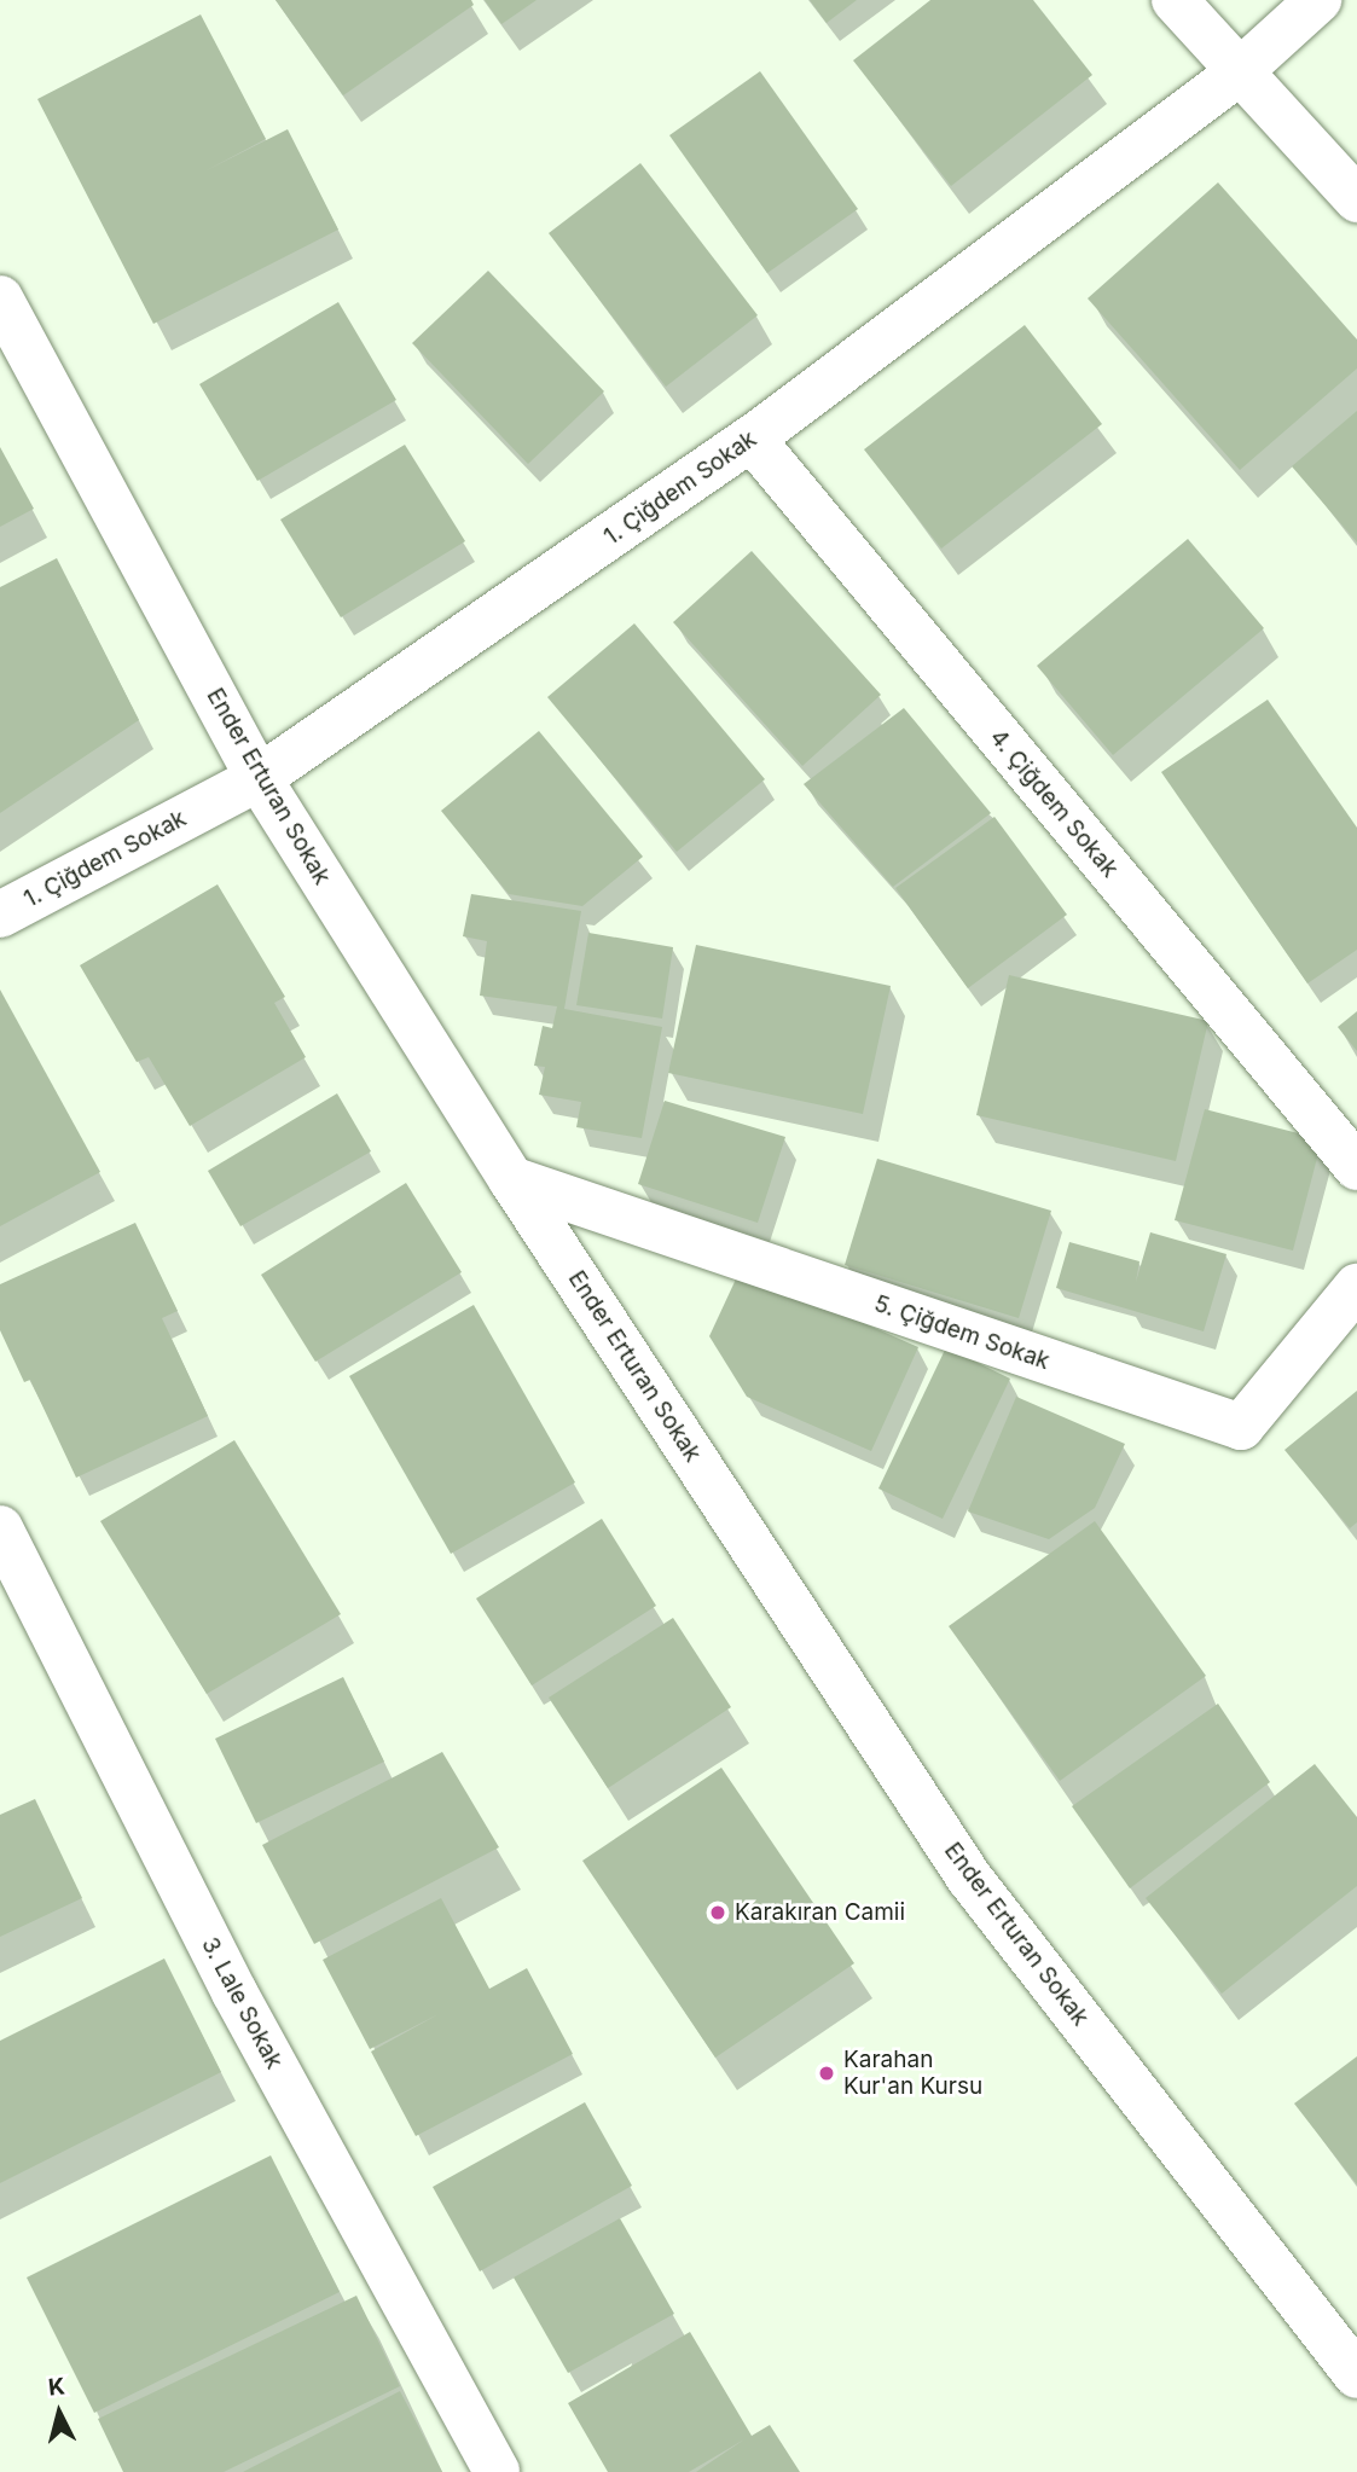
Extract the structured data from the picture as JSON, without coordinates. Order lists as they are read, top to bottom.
{
  "streets": {
    "street": [
      "1. Çiğdem Sokak",
      "Ender Erturan Sokak",
      "4. Çiğdem Sokak",
      "5. Çiğdem Sokak",
      "3. Lale Sokak"
    ]
  },
  "crossings": [
    ["1. Çiğdem Sokak", "Ender Erturan Sokak"],
    ["1. Çiğdem Sokak", "4. Çiğdem Sokak"],
    ["Ender Erturan Sokak", "5. Çiğdem Sokak"]
  ],
  "places": ["Karakıran Camii", "Karahan Kur'an Kursu"],
  "north": "top"
}
